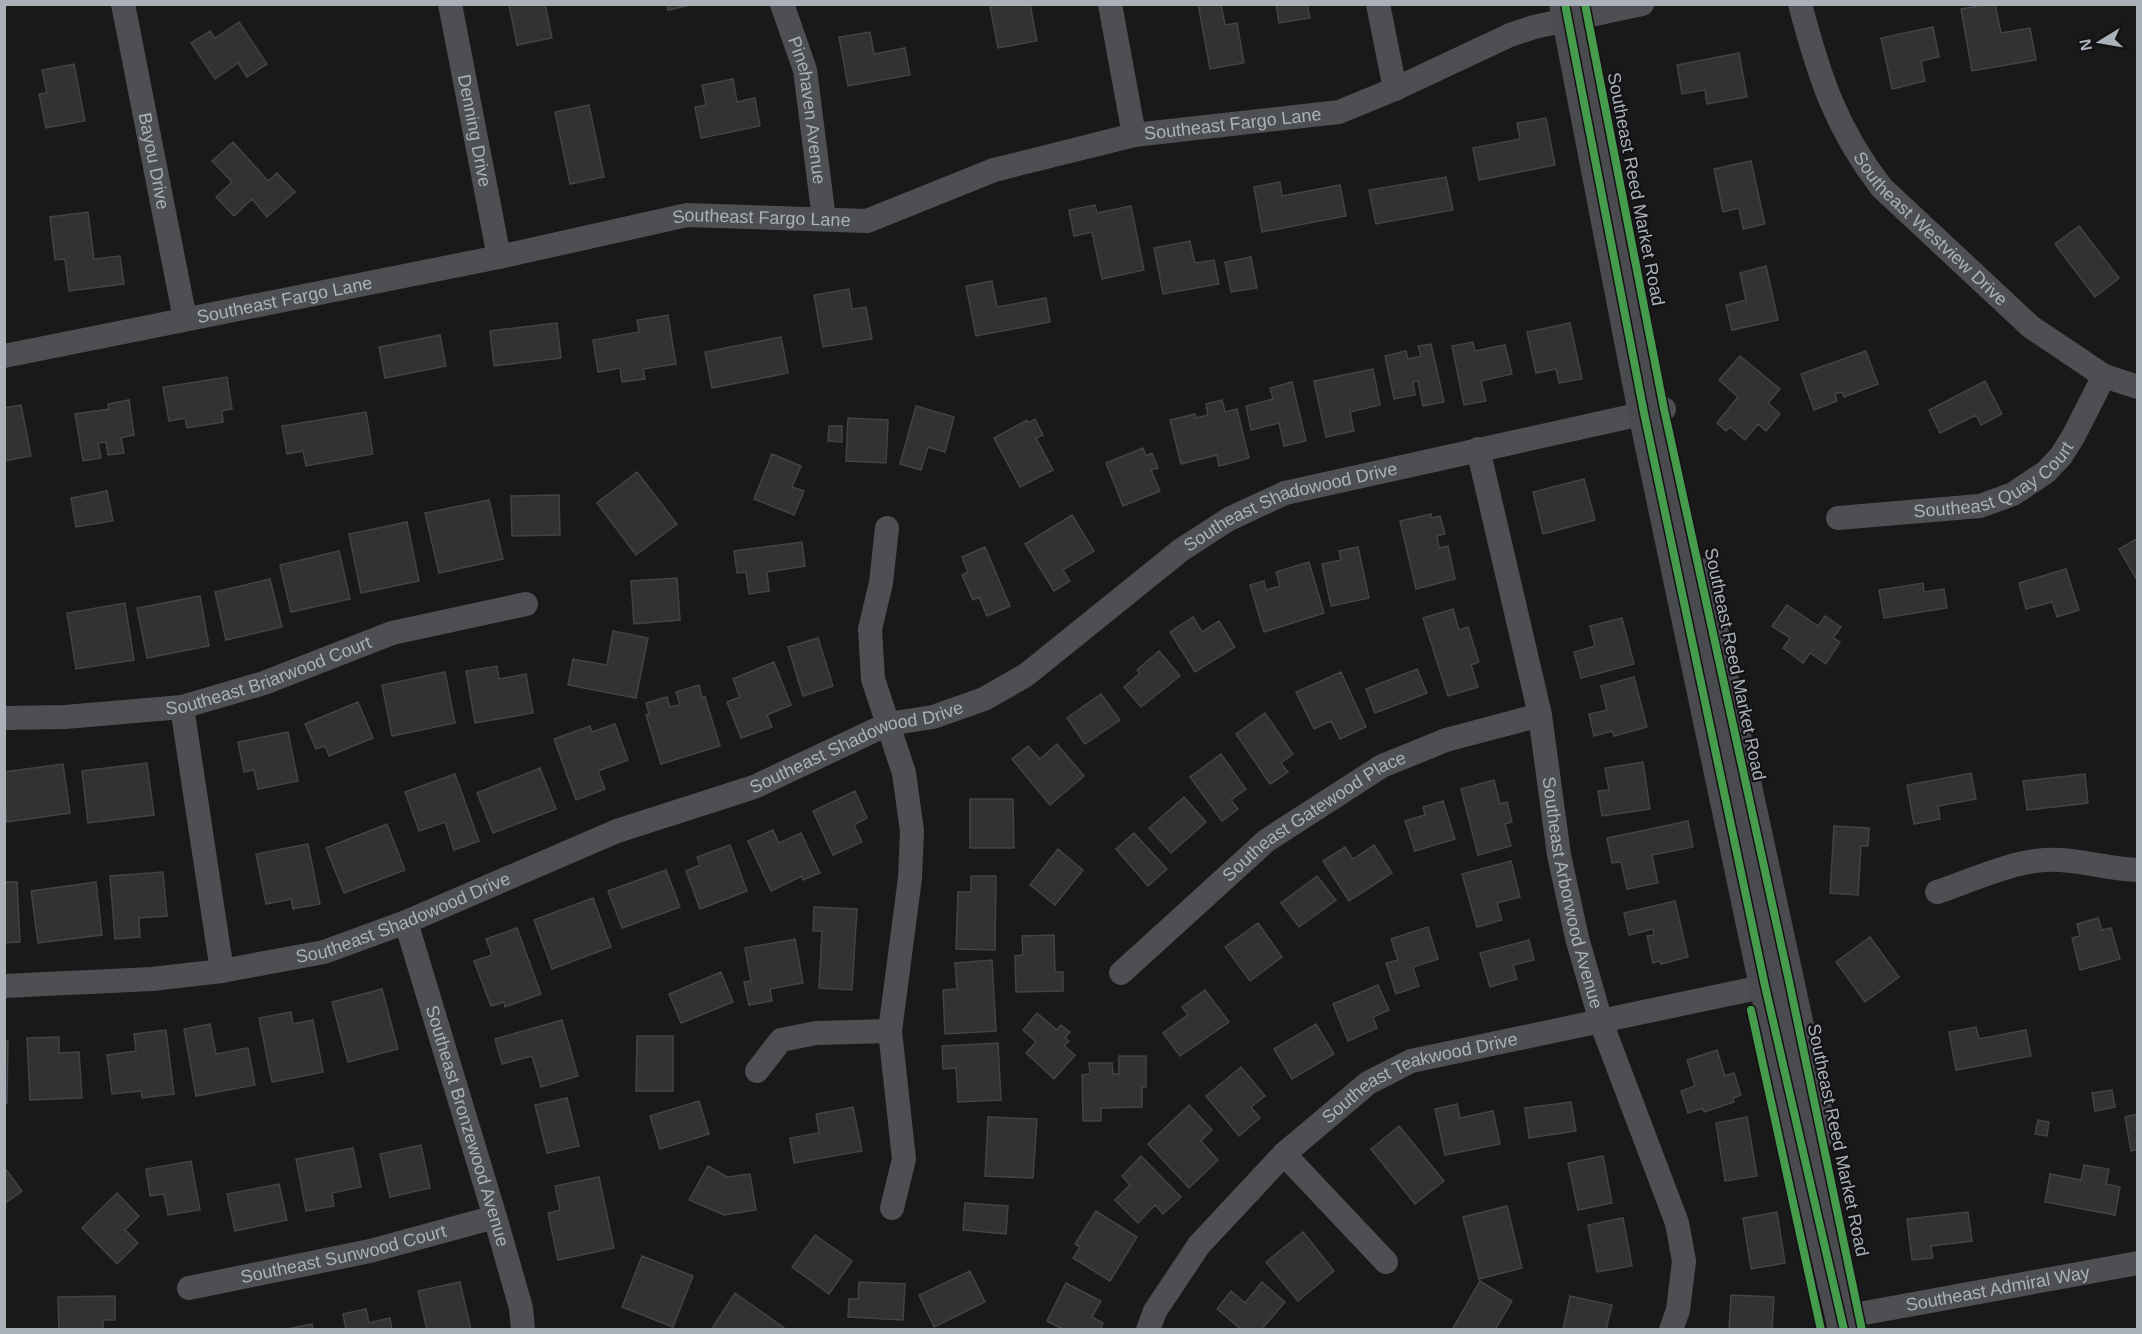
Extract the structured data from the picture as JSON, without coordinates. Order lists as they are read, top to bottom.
{
  "streets": {
    "main road": ["Southeast Reed Market Road"],
    "street": [
      "Pinehaven Avenue",
      "Southeast Fargo Lane",
      "Denning Drive",
      "Bayou Drive",
      "Southeast Westview Drive",
      "Southeast Quay Court",
      "Southeast Shadowood Drive",
      "Southeast Briarwood Court",
      "Southeast Gatewood Place",
      "Southeast Arborwood Avenue",
      "Southeast Teakwood Drive",
      "Southeast Bronzewood Avenue",
      "Southeast Sunwood Court",
      "Southeast Admiral Way"
    ]
  },
  "crossings": [
    ["Pinehaven Avenue", "Southeast Fargo Lane"],
    ["Southeast Fargo Lane", "Denning Drive"],
    ["Southeast Fargo Lane", "Bayou Drive"],
    ["Southeast Fargo Lane", "Southeast Reed Market Road"],
    ["Southeast Reed Market Road", "Southeast Shadowood Drive"],
    ["Southeast Reed Market Road", "Southeast Teakwood Drive"],
    ["Southeast Reed Market Road", "Southeast Admiral Way"],
    ["Southeast Westview Drive", "Southeast Quay Court"],
    ["Southeast Shadowood Drive", "Southeast Arborwood Avenue"],
    ["Southeast Shadowood Drive", "Southeast Bronzewood Avenue"],
    ["Southeast Gatewood Place", "Southeast Arborwood Avenue"],
    ["Southeast Arborwood Avenue", "Southeast Teakwood Drive"],
    ["Southeast Bronzewood Avenue", "Southeast Sunwood Court"]
  ],
  "north": "left"
}
